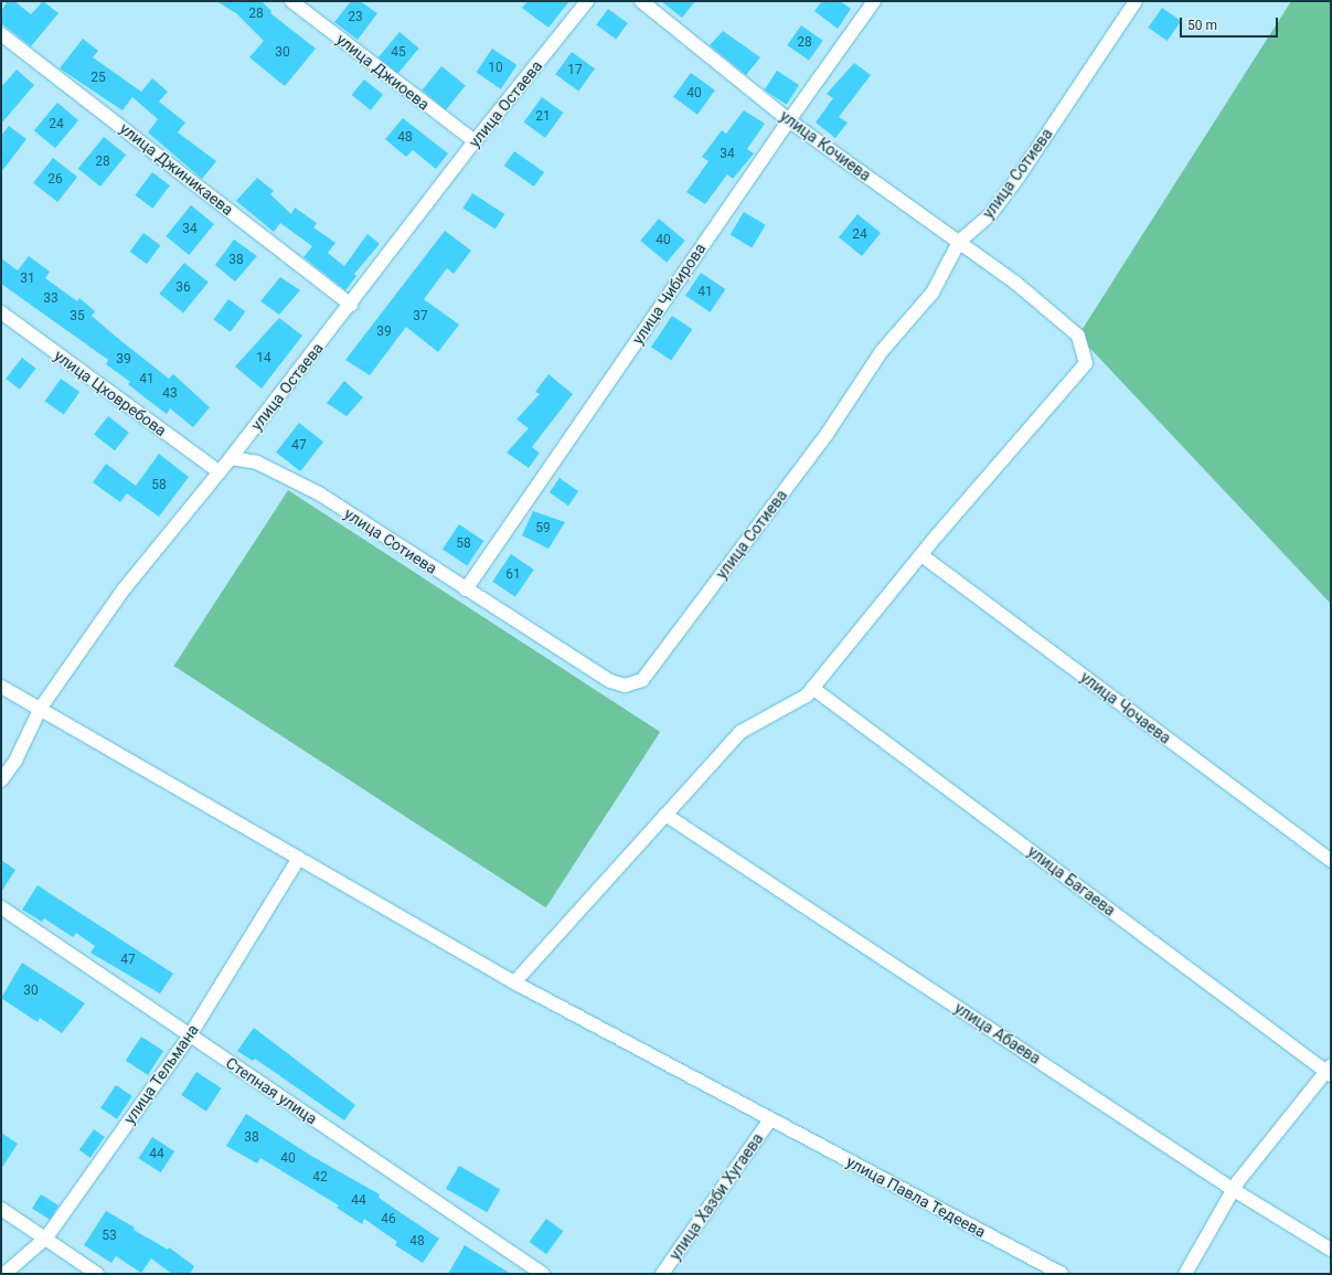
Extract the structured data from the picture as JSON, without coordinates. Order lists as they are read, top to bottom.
{
  "streets": {
    "street": [
      "улица Джиоева",
      "улица Остаева",
      "улица Кочиева",
      "улица Джиникаева",
      "улица Сотиева",
      "улица Чибирова",
      "улица Цховребова",
      "улица Чочаева",
      "улица Багаева",
      "улица Абаева",
      "улица Тельмана",
      "Степная улица",
      "улица Хазби Хугаева",
      "улица Павла Тедеева"
    ]
  },
  "crossings": [
    ["улица Джиоева", "улица Остаева"],
    ["улица Остаева", "улица Джиникаева"],
    ["улица Остаева", "улица Сотиева"],
    ["улица Остаева", "улица Цховребова"],
    ["улица Остаева", "улица Павла Тедеева"],
    ["улица Кочиева", "улица Сотиева"],
    ["улица Кочиева", "улица Чибирова"],
    ["улица Кочиева", "улица Чочаева"],
    ["улица Сотиева", "улица Чибирова"],
    ["улица Тельмана", "Степная улица"],
    ["улица Тельмана", "улица Павла Тедеева"],
    ["улица Хазби Хугаева", "улица Павла Тедеева"]
  ],
  "house_numbers": [
    "28",
    "23",
    "28",
    "30",
    "45",
    "10",
    "17",
    "25",
    "40",
    "21",
    "24",
    "48",
    "34",
    "28",
    "26",
    "34",
    "24",
    "40",
    "38",
    "31",
    "36",
    "41",
    "33",
    "35",
    "37",
    "39",
    "14",
    "39",
    "41",
    "43",
    "47",
    "58",
    "59",
    "58",
    "61",
    "47",
    "30",
    "38",
    "44",
    "40",
    "42",
    "44",
    "46",
    "53",
    "48"
  ],
  "scale_bar": "50 m"
}
